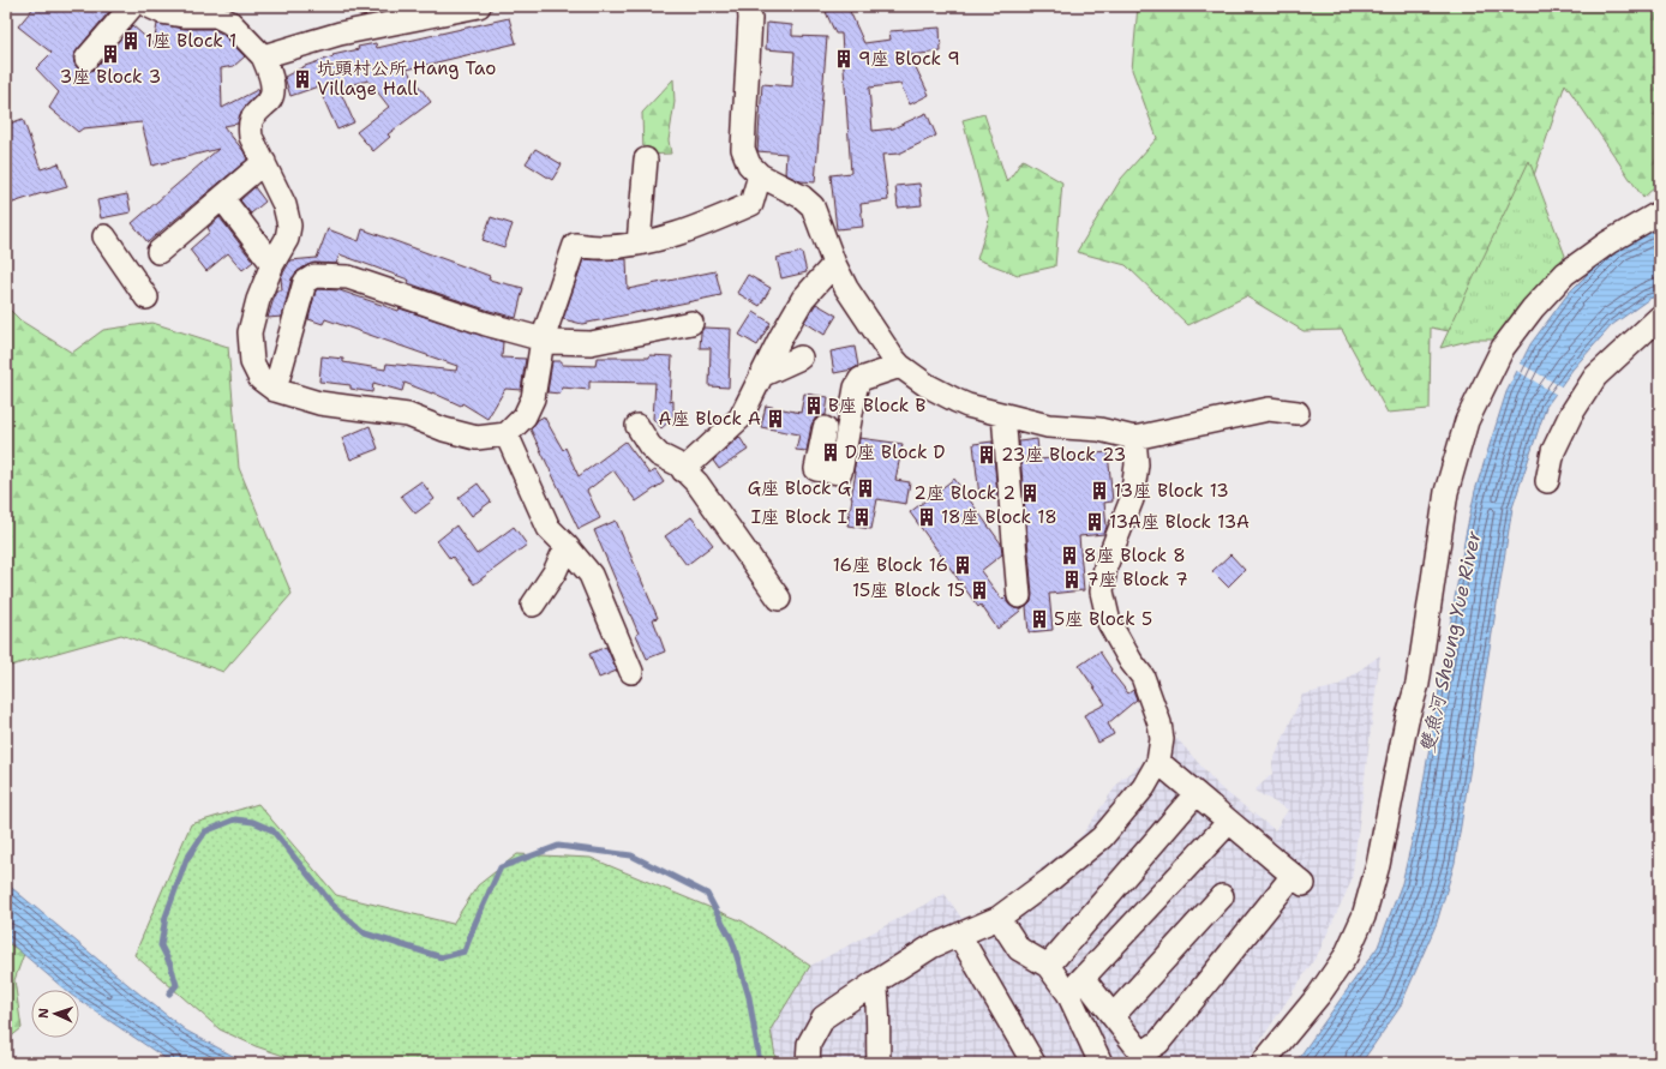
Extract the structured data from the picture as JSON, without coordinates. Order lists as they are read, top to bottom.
{
  "water": ["雙魚河 Sheung Yue River"],
  "places": {
    "building": [
      "1座 Block 1",
      "3座 Block 3",
      "9座 Block 9",
      "坑頭村公所 Hang Tao Village Hall",
      "B座 Block B",
      "A座 Block A",
      "D座 Block D",
      "23座 Block 23",
      "G座 Block G",
      "13座 Block 13",
      "2座 Block 2",
      "I座 Block I",
      "18座 Block 18",
      "13A座 Block 13A",
      "8座 Block 8",
      "16座 Block 16",
      "7座 Block 7",
      "15座 Block 15",
      "5座 Block 5"
    ]
  },
  "north": "left"
}
